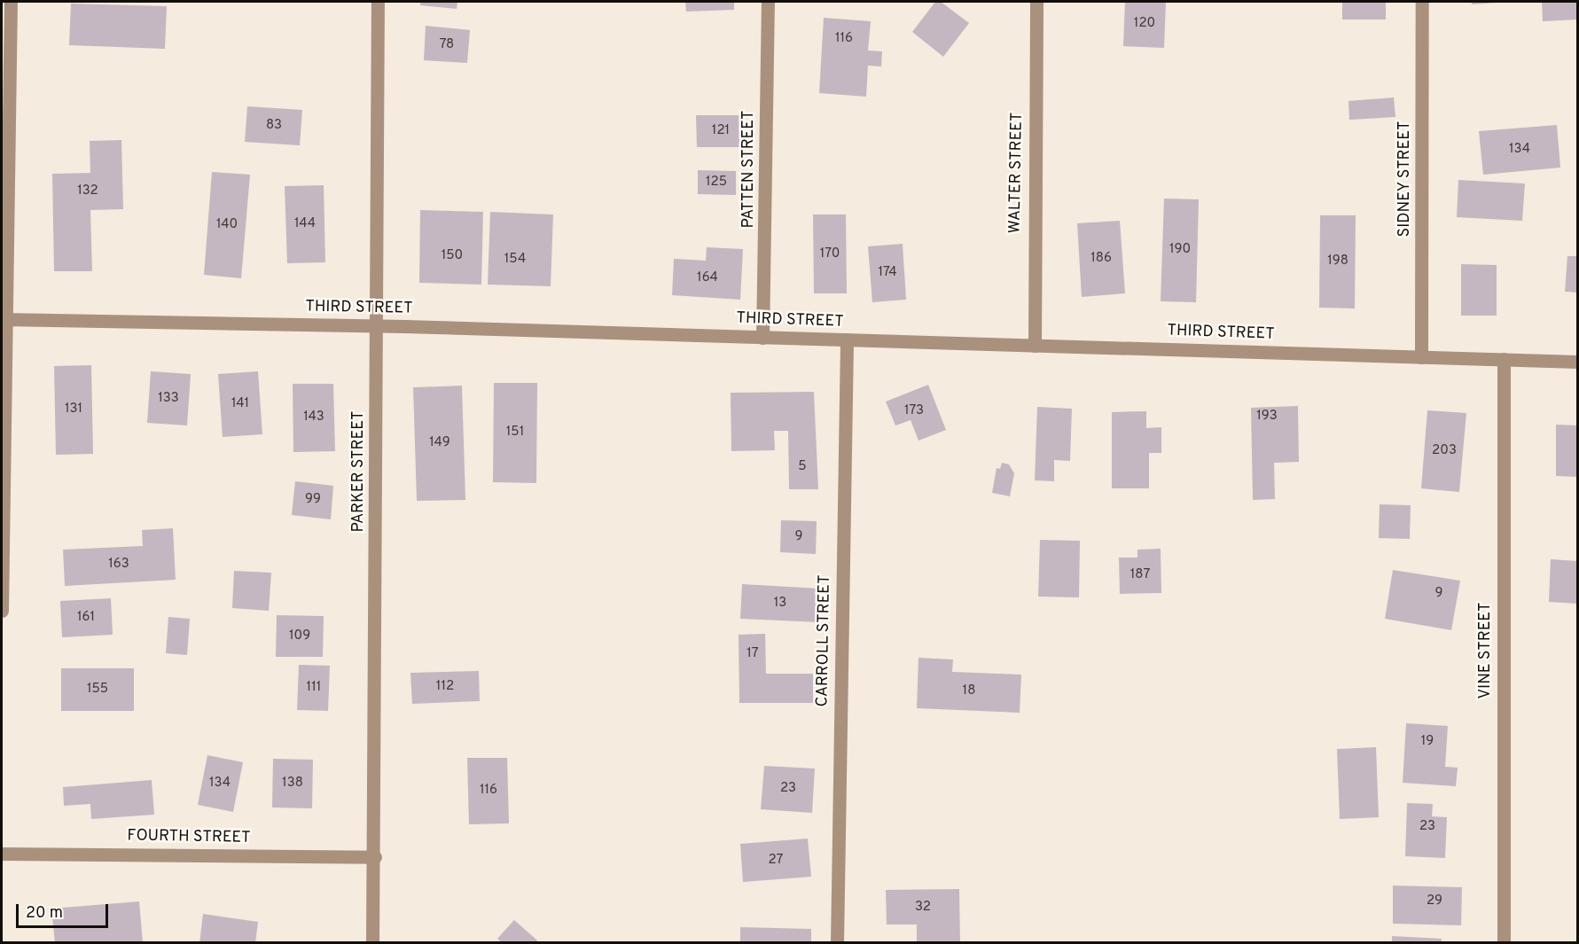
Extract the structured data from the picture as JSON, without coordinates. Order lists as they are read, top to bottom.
{
  "streets": {
    "street": [
      "PATTEN STREET",
      "WALTER STREET",
      "SIDNEY STREET",
      "THIRD STREET",
      "PARKER STREET",
      "CARROLL STREET",
      "VINE STREET",
      "FOURTH STREET"
    ]
  },
  "crossings": [
    ["PATTEN STREET", "THIRD STREET"],
    ["WALTER STREET", "THIRD STREET"],
    ["SIDNEY STREET", "THIRD STREET"],
    ["THIRD STREET", "PARKER STREET"],
    ["THIRD STREET", "CARROLL STREET"],
    ["THIRD STREET", "VINE STREET"],
    ["PARKER STREET", "FOURTH STREET"]
  ],
  "house_numbers": [
    "120",
    "116",
    "78",
    "83",
    "121",
    "134",
    "125",
    "132",
    "144",
    "140",
    "190",
    "170",
    "150",
    "186",
    "154",
    "198",
    "174",
    "164",
    "133",
    "141",
    "131",
    "173",
    "193",
    "143",
    "151",
    "149",
    "203",
    "5",
    "99",
    "9",
    "163",
    "187",
    "9",
    "13",
    "161",
    "109",
    "17",
    "112",
    "111",
    "155",
    "18",
    "19",
    "134",
    "138",
    "23",
    "116",
    "23",
    "27",
    "29",
    "32"
  ],
  "scale_bar": "20 m"
}
